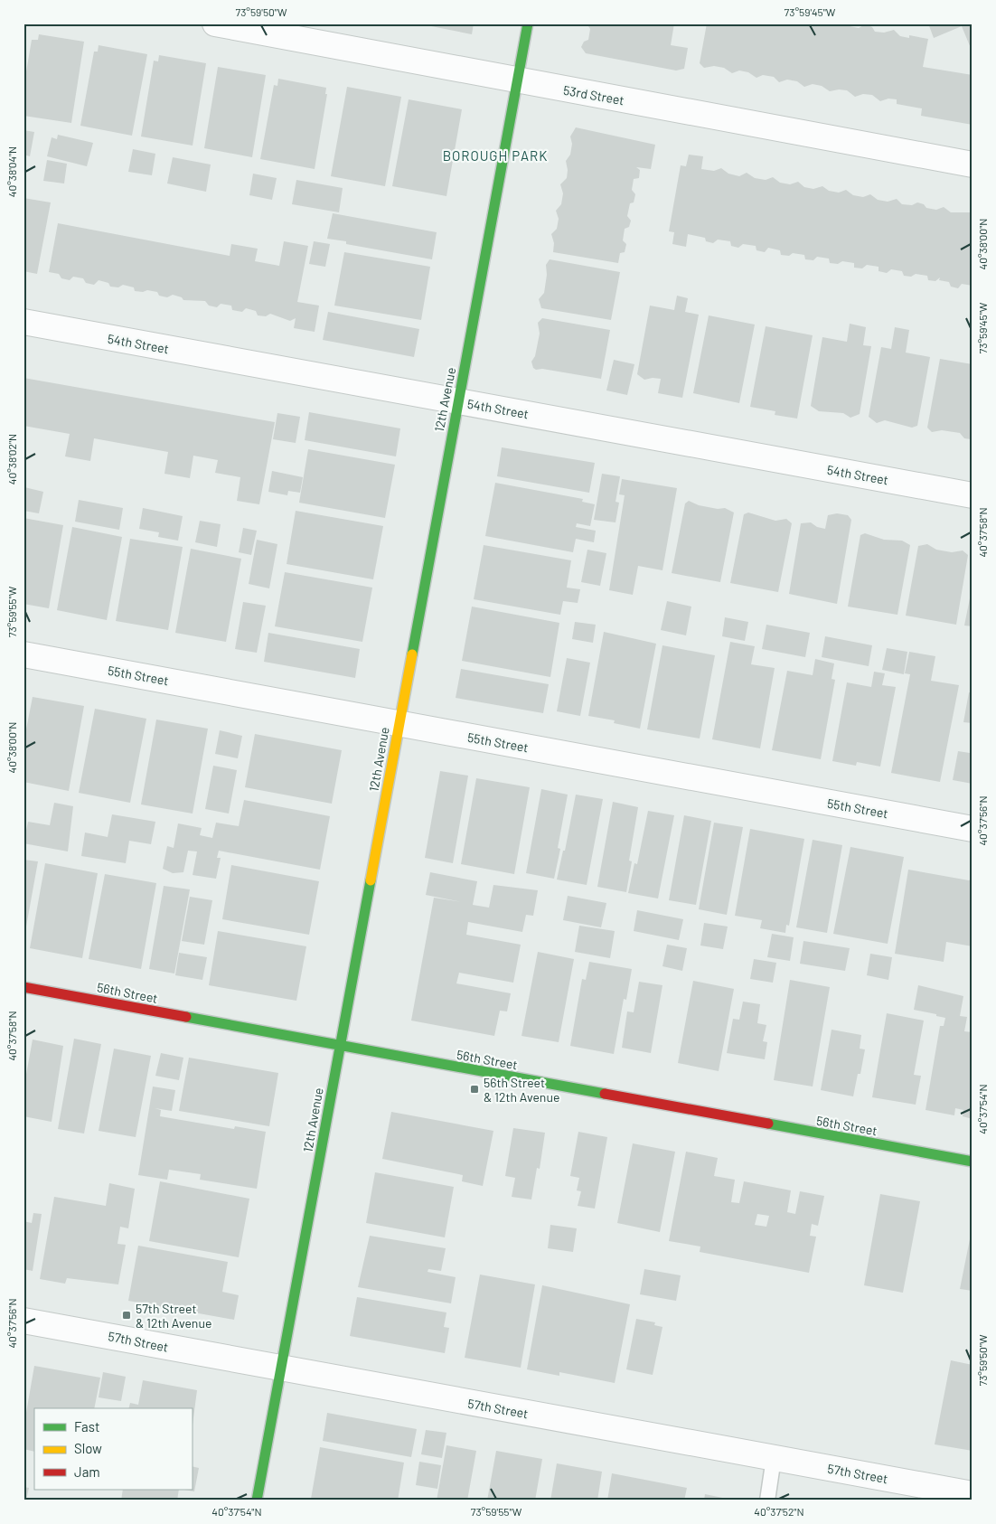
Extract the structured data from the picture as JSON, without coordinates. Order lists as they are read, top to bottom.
{
  "streets": {
    "street": [
      "53rd Street",
      "54th Street",
      "12th Avenue",
      "55th Street",
      "56th Street",
      "57th Street"
    ]
  },
  "crossings": [
    ["53rd Street", "12th Avenue"],
    ["54th Street", "12th Avenue"],
    ["12th Avenue", "55th Street"],
    ["12th Avenue", "56th Street"],
    ["12th Avenue", "57th Street"]
  ],
  "districts": ["BOROUGH PARK"],
  "places": {
    "transit": ["56th Street & 12th Avenue", "57th Street & 12th Avenue"]
  },
  "legend": ["Fast", "Slow", "Jam"],
  "coordinates": [
    "73°59'50\"W",
    "73°59'45\"W",
    "40°38'04\"N",
    "40°38'00\"N",
    "40°38'02\"N",
    "40°37'58\"N",
    "73°59'55\"W",
    "40°37'56\"N",
    "40°37'54\"N",
    "40°37'52\"N"
  ]
}
